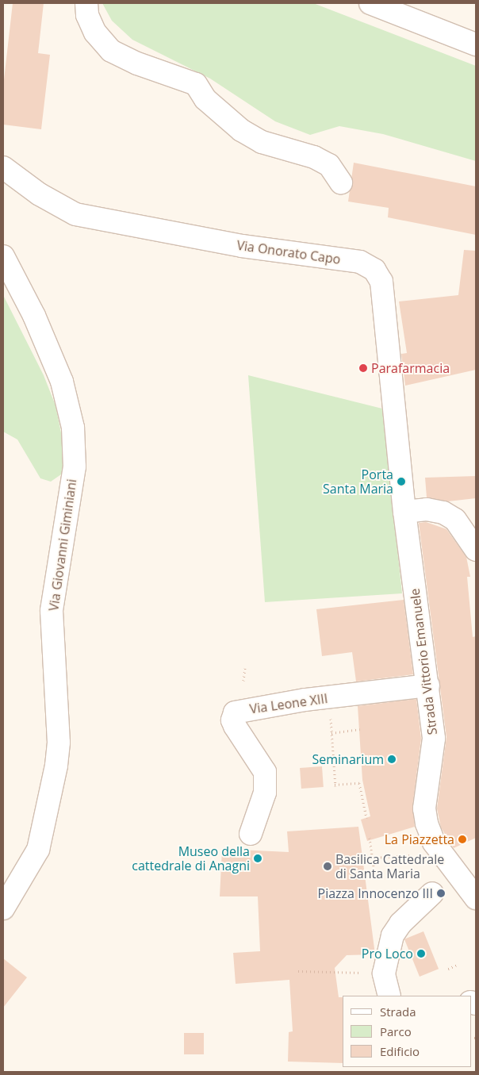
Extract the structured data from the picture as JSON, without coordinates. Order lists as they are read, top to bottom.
{
  "streets": {
    "street": [
      "Via Onorato Capo",
      "Via Giovanni Giminiani",
      "Strada Vittorio Emanuele",
      "Via Leone XIII"
    ]
  },
  "crossings": [
    ["Via Onorato Capo", "Strada Vittorio Emanuele"],
    ["Strada Vittorio Emanuele", "Via Leone XIII"]
  ],
  "places": [
    "Parafarmacia",
    "Porta Santa Maria",
    "Seminarium",
    "La Piazzetta",
    "Museo della cattedrale di Anagni",
    "Basilica Cattedrale di Santa Maria",
    "Piazza Innocenzo III",
    "Pro Loco"
  ],
  "legend": ["Strada", "Parco", "Edificio"]
}
